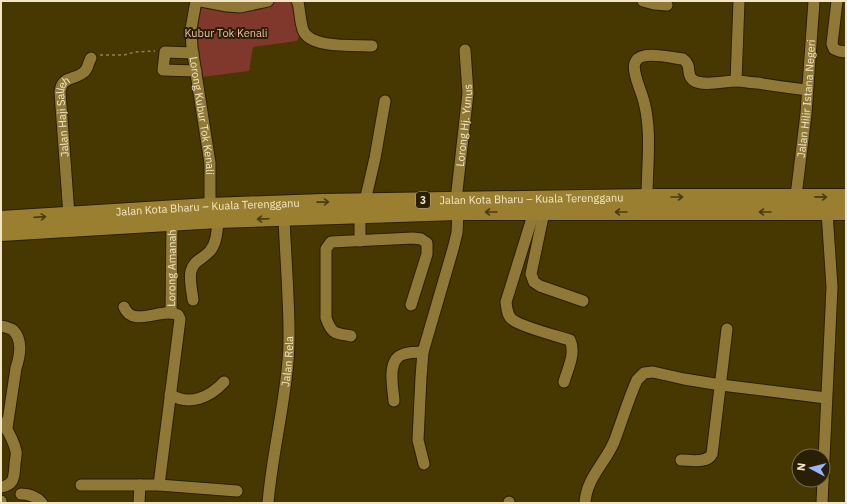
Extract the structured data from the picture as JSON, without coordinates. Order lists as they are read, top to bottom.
{
  "streets": {
    "highway": ["Jalan Kota Bharu – Kuala Terengganu", "3"],
    "street": [
      "Jalan Hilir Istana Negeri",
      "Lorong Kubur Tok Kenali",
      "Jalan Haji Salleh",
      "Lorong Hj. Yunus",
      "Lorong Amanah",
      "Jalan Rela"
    ]
  },
  "crossings": [
    ["Jalan Hilir Istana Negeri", "Jalan Kota Bharu – Kuala Terengganu"],
    ["Lorong Kubur Tok Kenali", "Jalan Kota Bharu – Kuala Terengganu"],
    ["Jalan Haji Salleh", "Jalan Kota Bharu – Kuala Terengganu"],
    ["Lorong Hj. Yunus", "Jalan Kota Bharu – Kuala Terengganu"],
    ["Jalan Kota Bharu – Kuala Terengganu", "Lorong Amanah"],
    ["Jalan Kota Bharu – Kuala Terengganu", "Jalan Rela"]
  ],
  "parks": ["Kubur Tok Kenali"],
  "north": "left"
}
